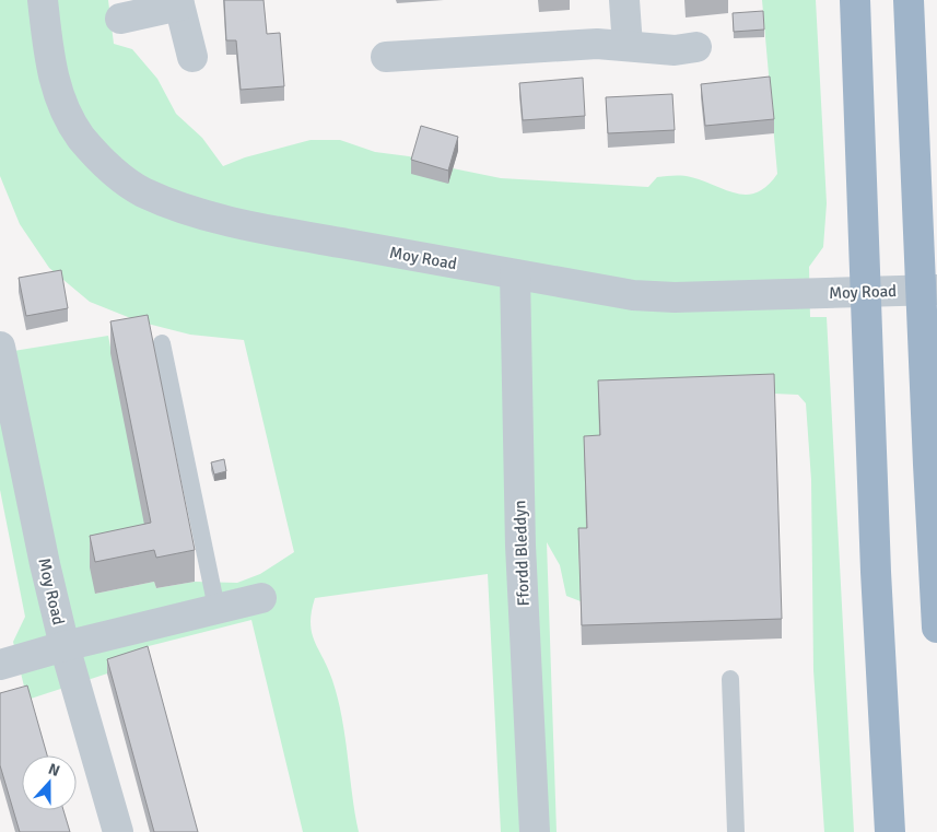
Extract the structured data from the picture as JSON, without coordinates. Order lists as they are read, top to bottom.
{
  "streets": {
    "street": ["Moy Road", "Ffordd Bleddyn"]
  },
  "crossings": [
    ["Moy Road", "Ffordd Bleddyn"]
  ],
  "north": "top"
}
